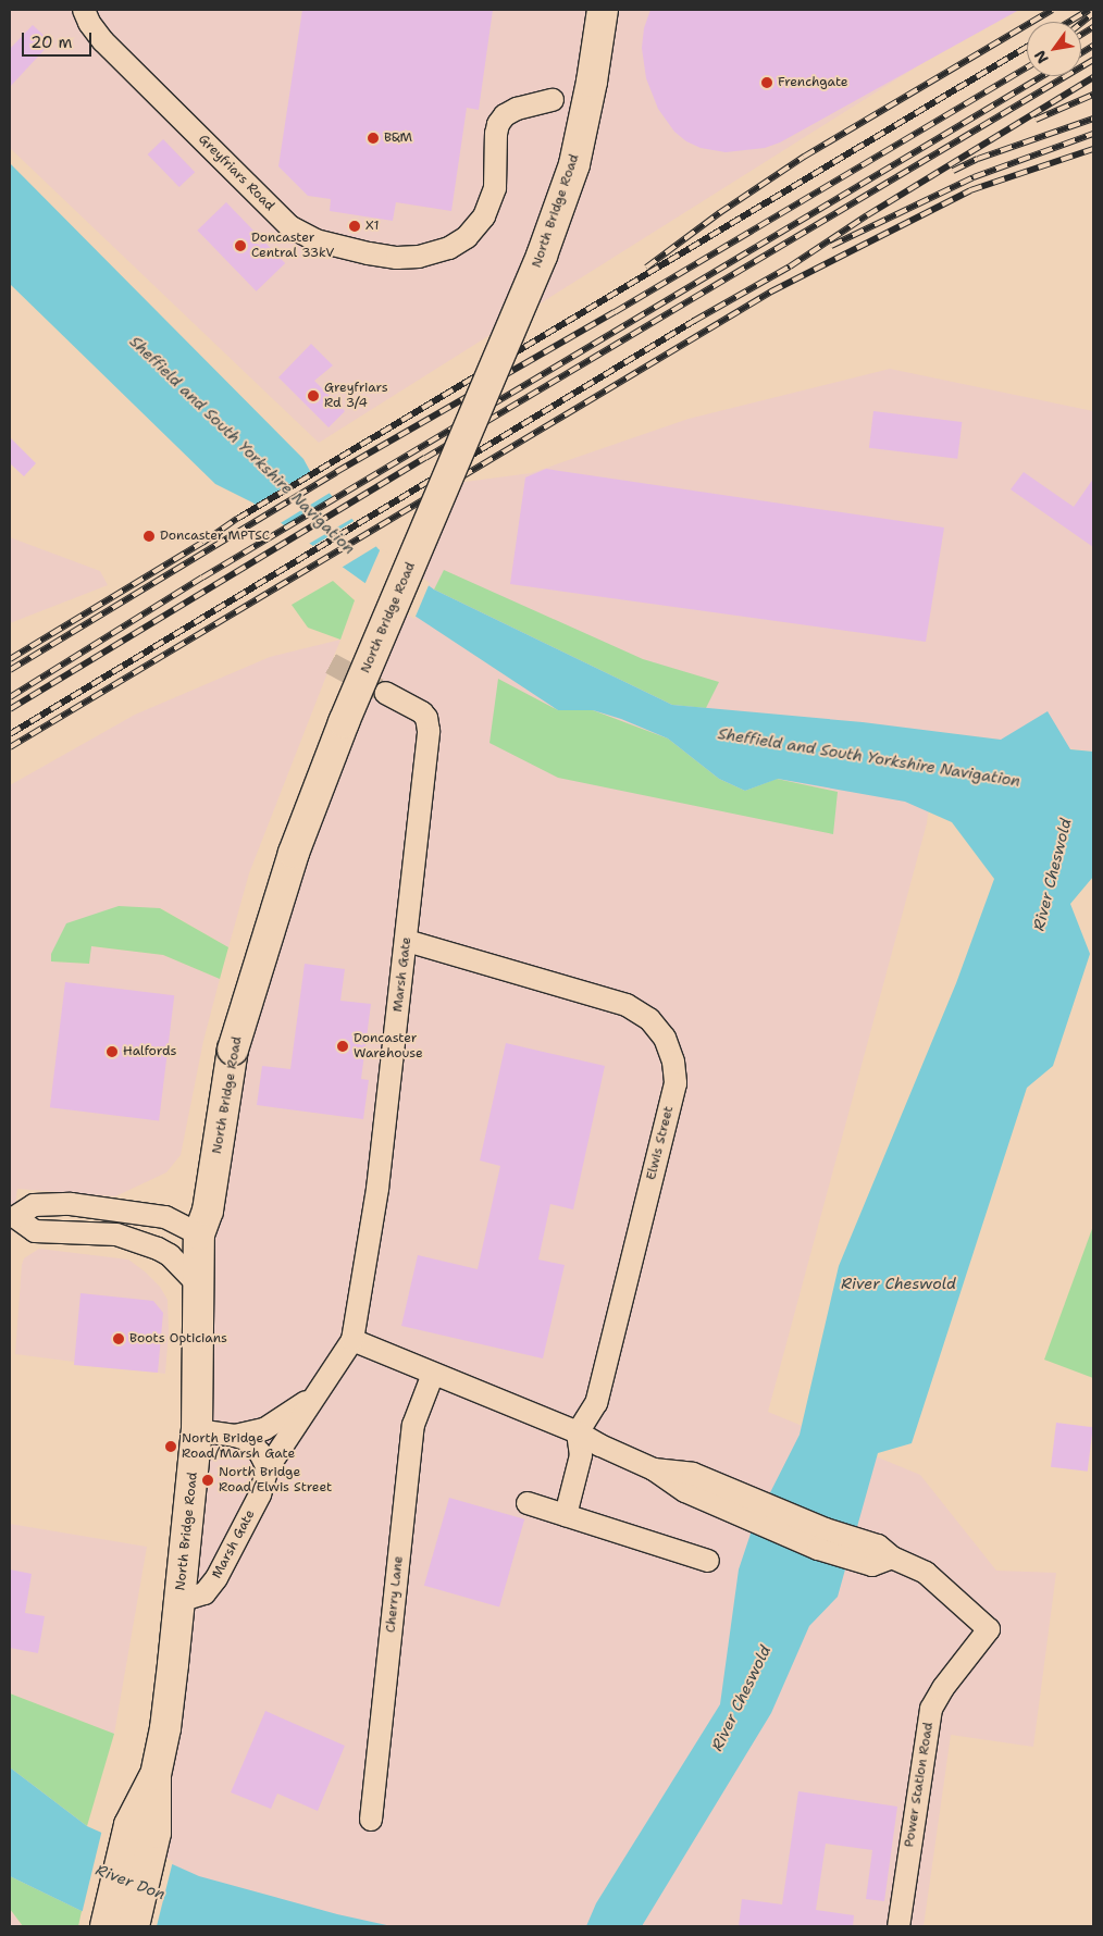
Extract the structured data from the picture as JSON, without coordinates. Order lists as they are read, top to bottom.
{
  "streets": {
    "street": [
      "Greyfriars Road",
      "North Bridge Road",
      "Marsh Gate",
      "Elwis Street",
      "Cherry Lane",
      "Power Station Road"
    ]
  },
  "crossings": [
    ["North Bridge Road", "Marsh Gate"],
    ["Marsh Gate", "Elwis Street"],
    ["Elwis Street", "Power Station Road"]
  ],
  "water": ["Sheffield and South Yorkshire Navigation", "River Cheswold", "River Don"],
  "places": [
    "Frenchgate",
    "B&M",
    "X1",
    "Doncaster Central 33kV",
    "Greyfriars Rd 3/4",
    "Doncaster MPTSC",
    "Doncaster Warehouse",
    "Halfords",
    "Boots Opticians",
    "North Bridge Road/Marsh Gate",
    "North Bridge Road/Elwis Street"
  ],
  "scale_bar": "20 m",
  "north": "bottom left"
}
